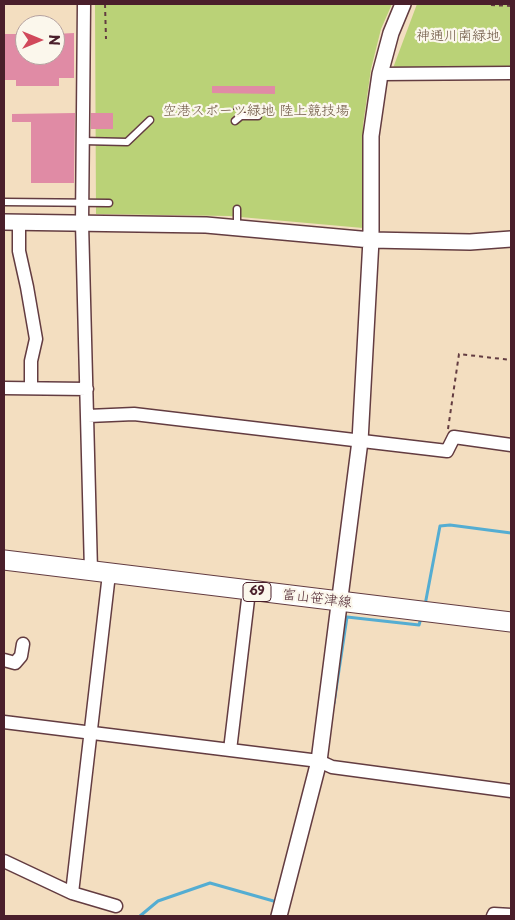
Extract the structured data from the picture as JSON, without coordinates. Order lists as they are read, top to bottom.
{
  "streets": {
    "main road": ["69", "富山笹津線"]
  },
  "parks": ["神通川南緑地", "空港スポーツ緑地 陸上競技場"],
  "north": "right"
}
